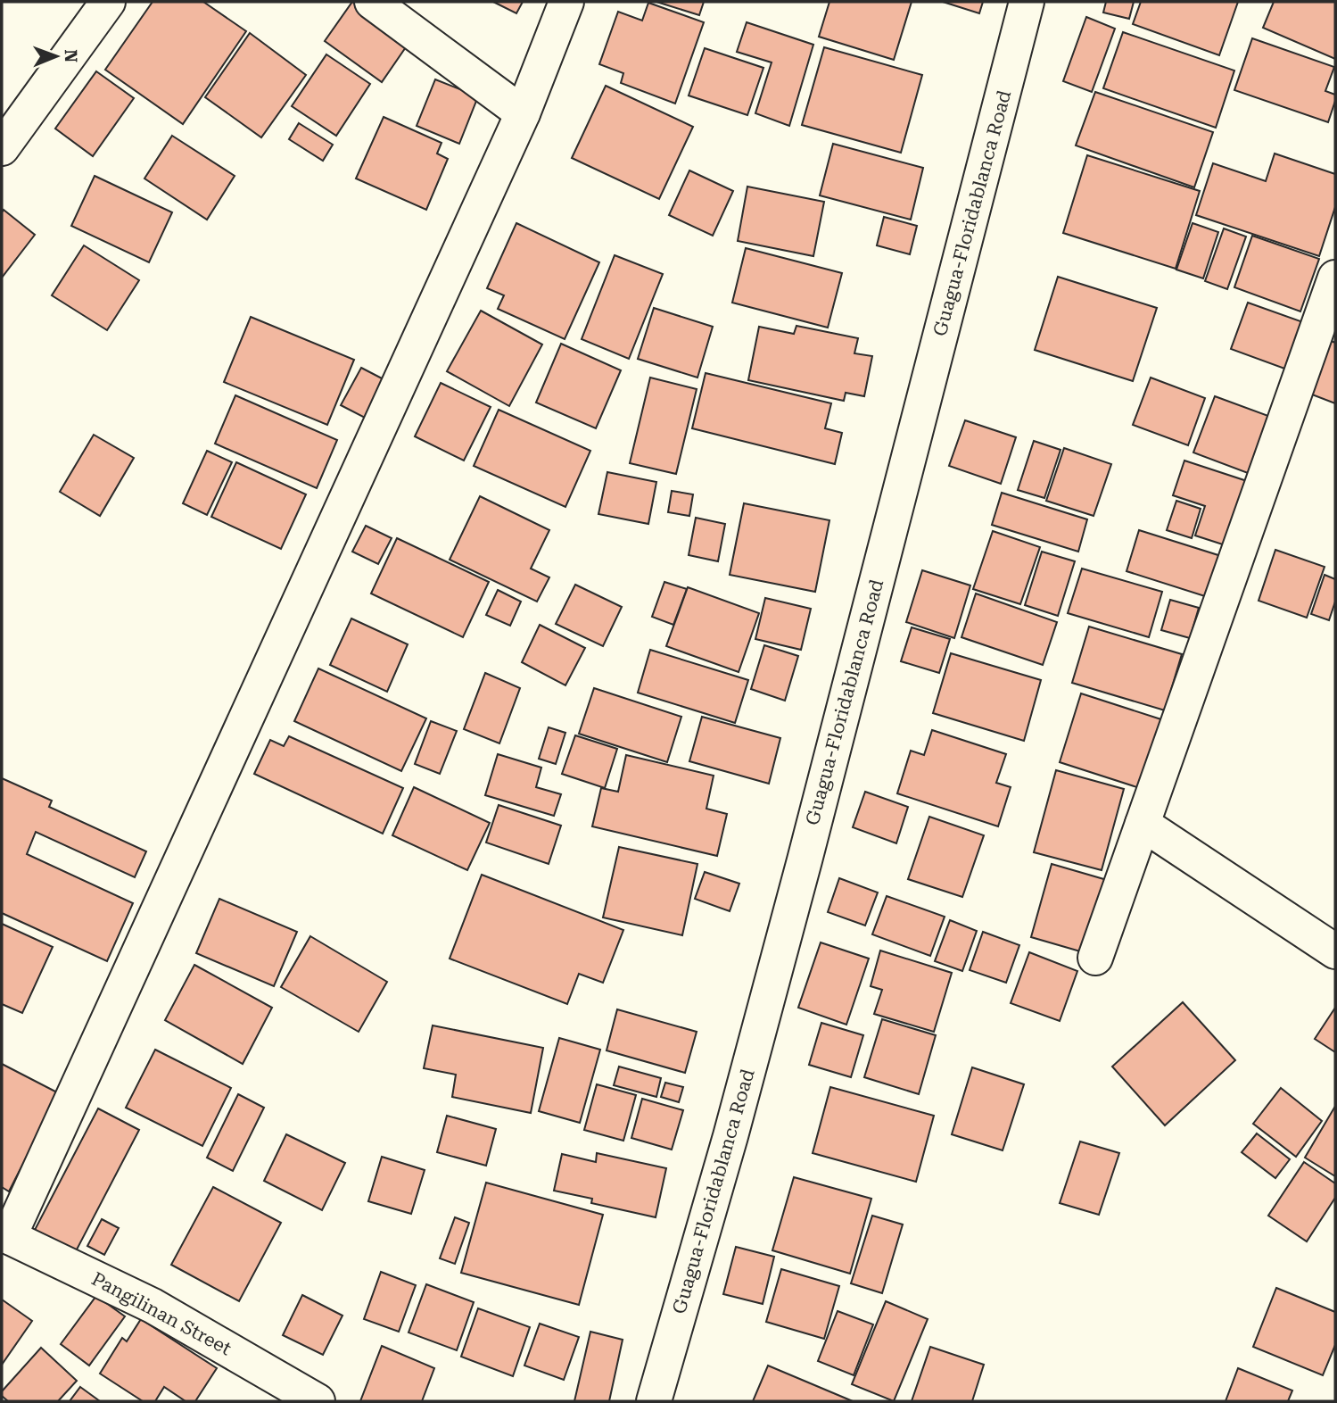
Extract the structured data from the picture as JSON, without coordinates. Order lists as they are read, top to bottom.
{
  "streets": {
    "street": ["Guagua-Floridablanca Road", "Pangilinan Street"]
  },
  "north": "right"
}
